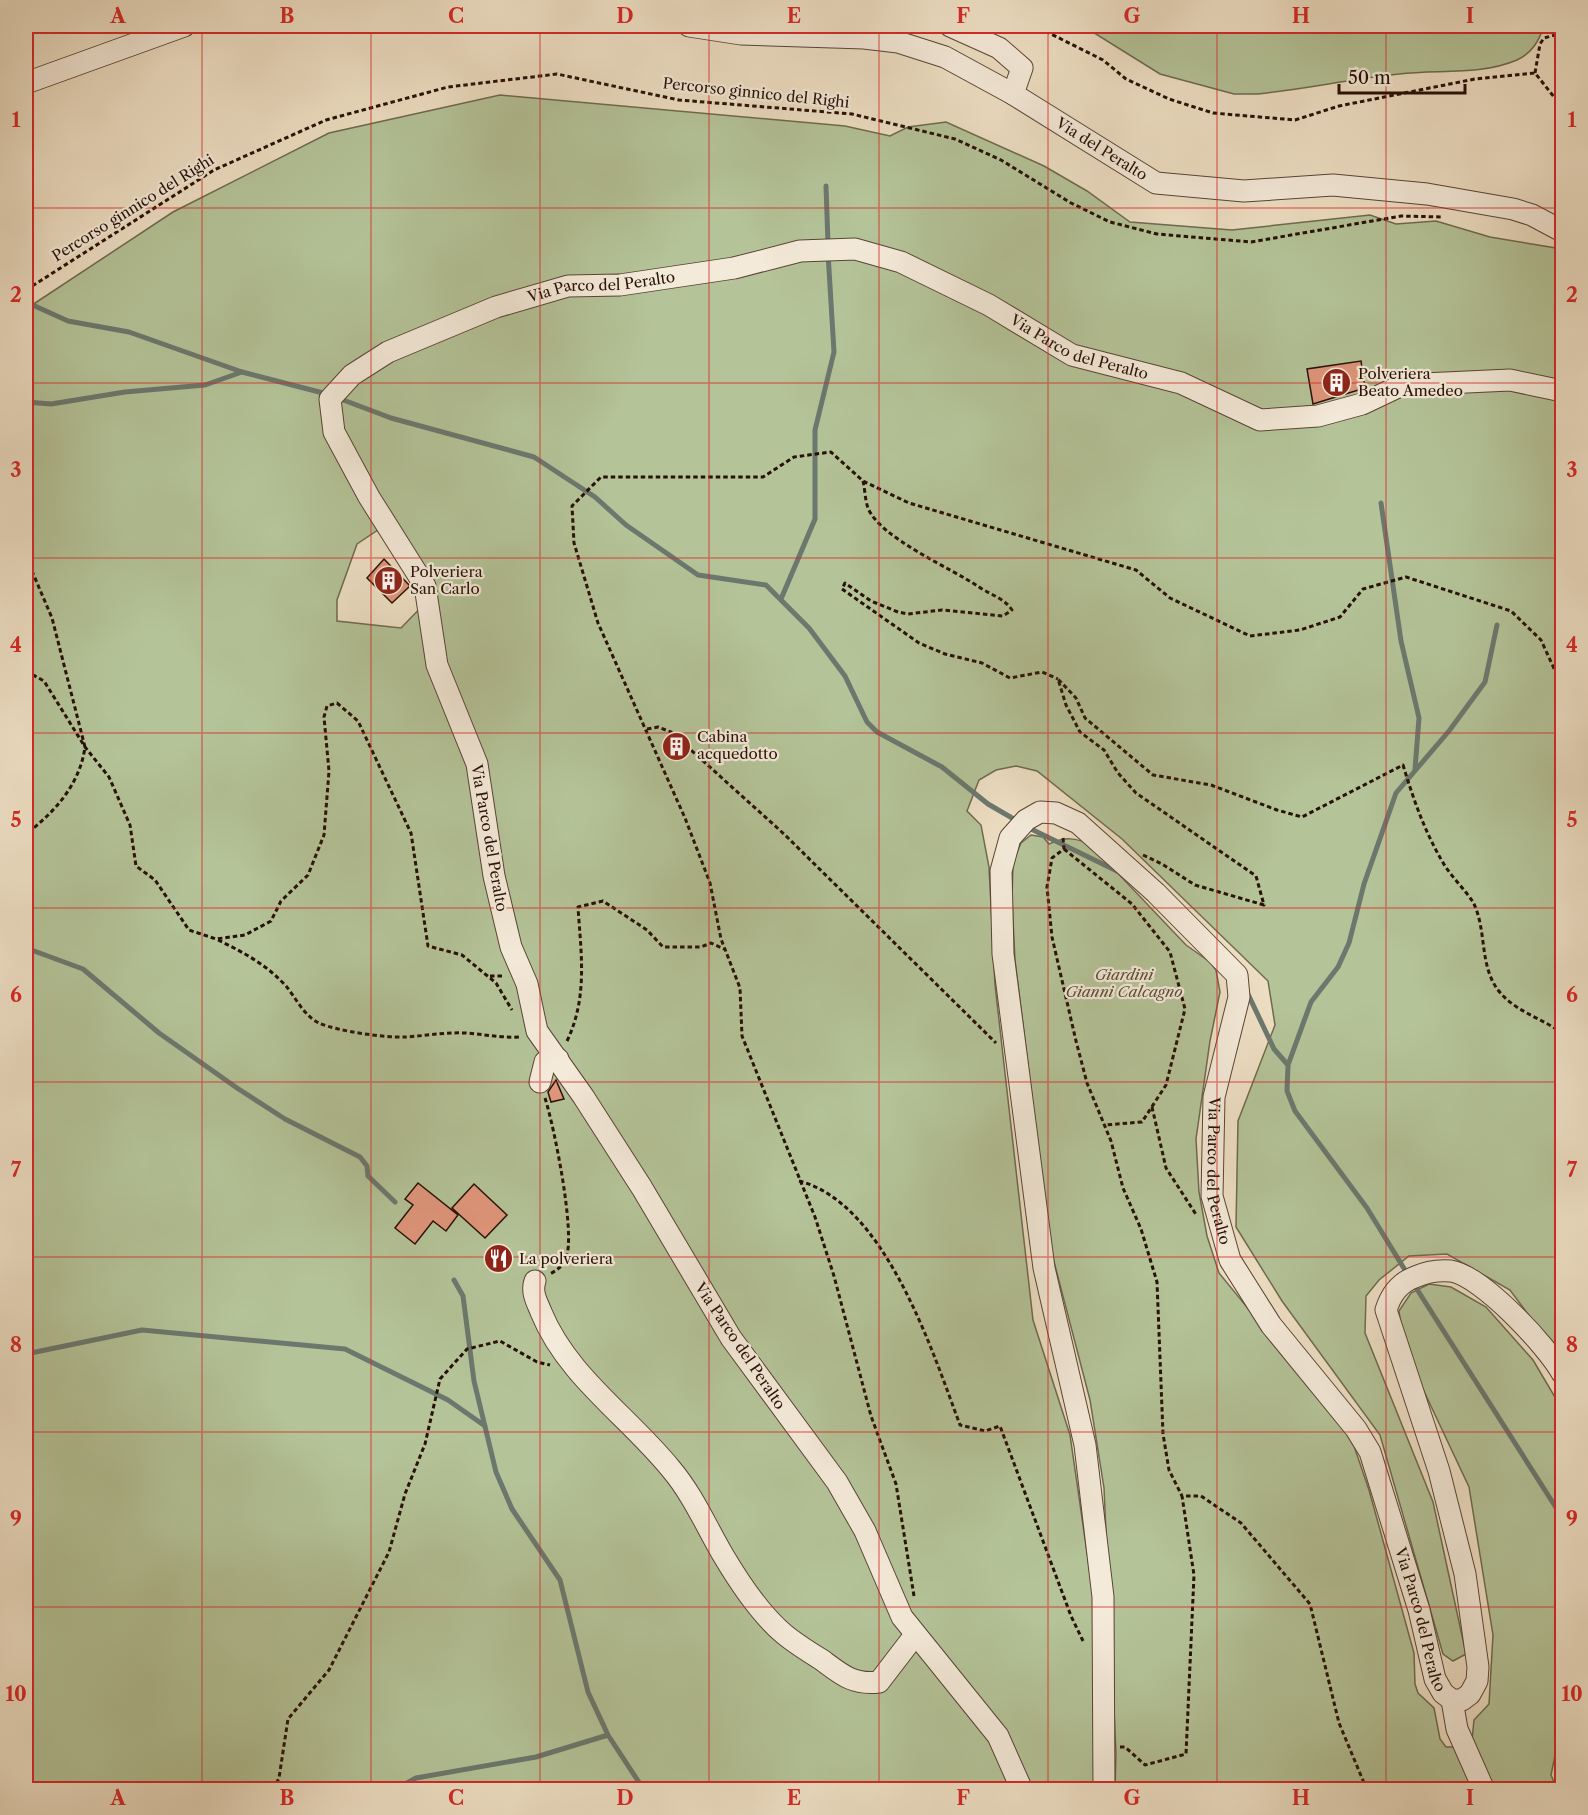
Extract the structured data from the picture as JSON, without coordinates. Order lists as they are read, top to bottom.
{
  "streets": {
    "street": ["Via del Peralto", "Via Parco del Peralto"],
    "path": ["Percorso ginnico del Righi"]
  },
  "parks": ["Giardini Gianni Calcagno"],
  "places": {
    "building": ["Polveriera Beato Amedeo", "Polveriera San Carlo", "Cabina acquedotto"],
    "restaurant": ["La polveriera"]
  },
  "scale_bar": "50 m",
  "grid": {
    "columns": [
      "A",
      "B",
      "C",
      "D",
      "E",
      "F",
      "G",
      "H",
      "I"
    ],
    "rows": [
      "1",
      "2",
      "3",
      "4",
      "5",
      "6",
      "7",
      "8",
      "9",
      "10"
    ]
  }
}
